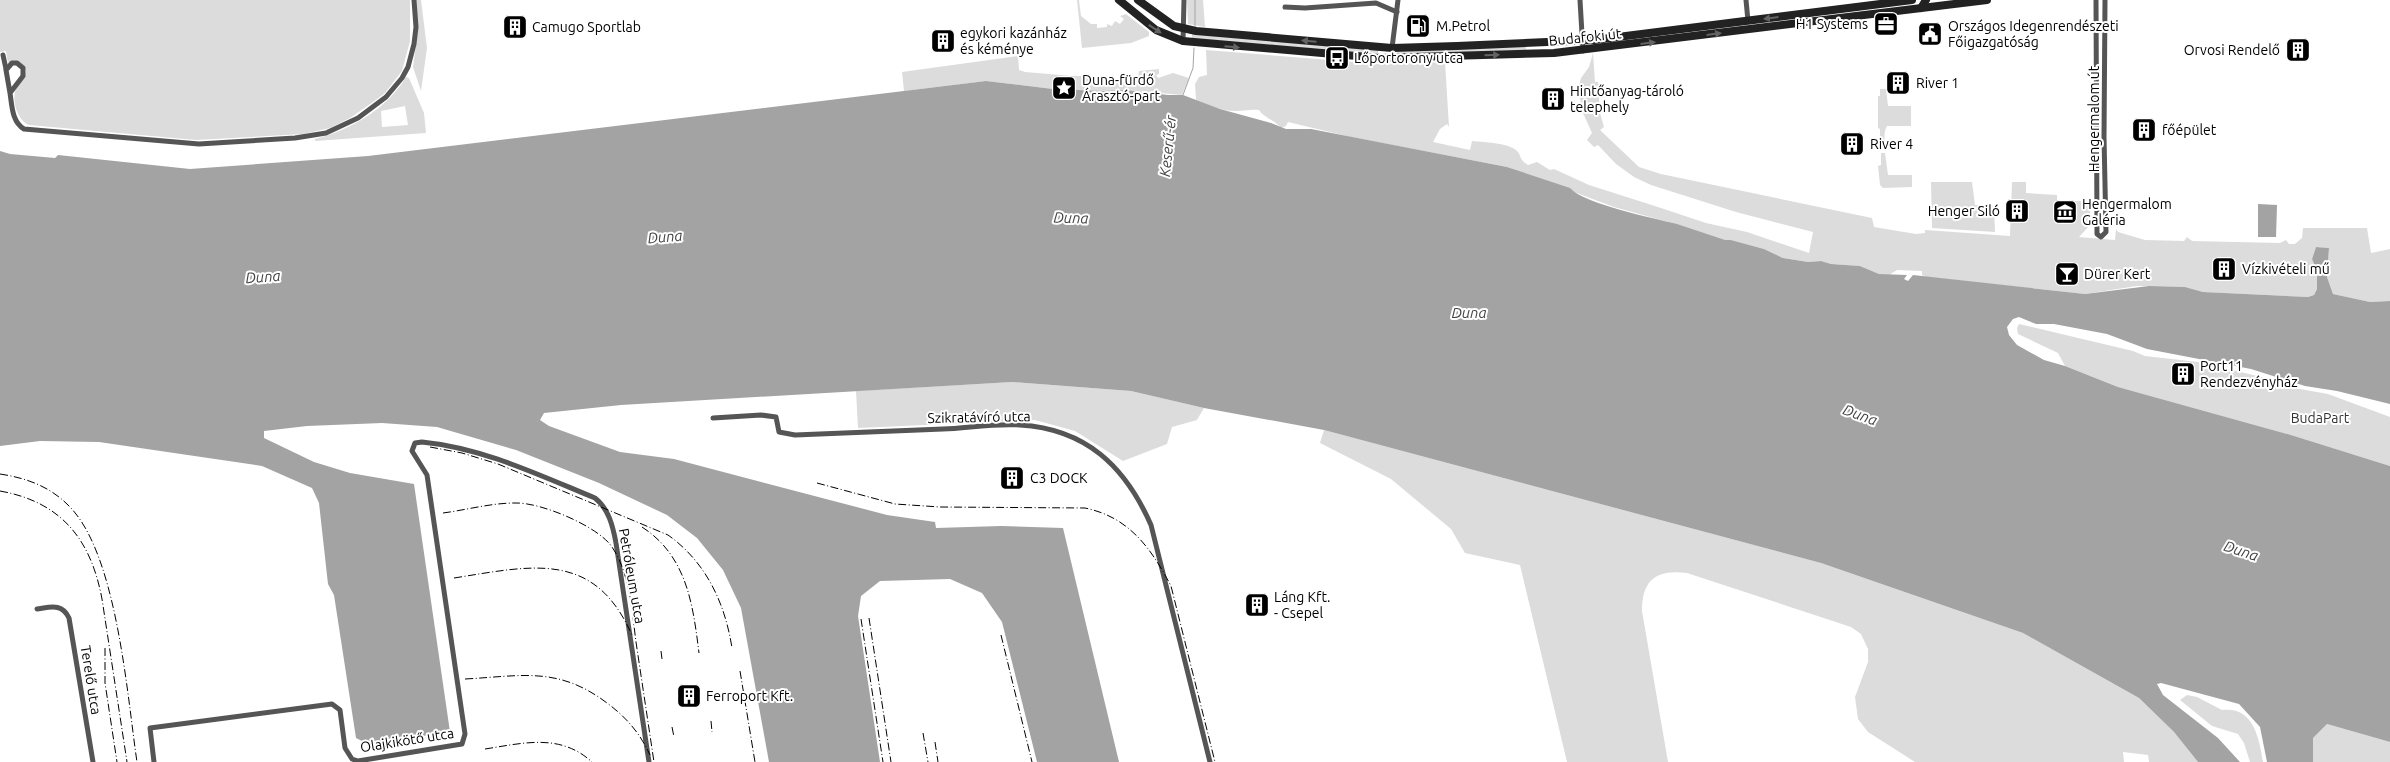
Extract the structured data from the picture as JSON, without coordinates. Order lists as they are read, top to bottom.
{
  "streets": {
    "main road": ["Budafoki út"],
    "street": [
      "Hengermalom út",
      "Szikratávíró utca",
      "Petróleum utca",
      "Terelő utca",
      "Olajkikötő utca"
    ]
  },
  "crossings": [
    ["Petróleum utca", "Olajkikötő utca"]
  ],
  "water": ["Keserű-ér", "Duna"],
  "parks": ["BudaPart"],
  "places": {
    "office": ["H1 Systems"],
    "fuel station": ["M.Petrol"],
    "building": [
      "Camugo Sportlab",
      "egykori kazánház és kéménye",
      "Orvosi Rendelő",
      "River 1",
      "Hintőanyag-tároló telephely",
      "főépület",
      "River 4",
      "Henger Siló",
      "Vízkivételi mű",
      "Port11 Rendezvényház",
      "C3 DOCK",
      "Láng Kft. - Csepel",
      "Ferroport Kft."
    ],
    "public building": ["Országos Idegenrendészeti Főigazgatóság"],
    "bus stop": ["Lőportorony utca"],
    "place": ["Duna-fürdő Árasztó-part"],
    "museum": ["Hengermalom Galéria"],
    "bar": ["Dürer Kert"]
  }
}
